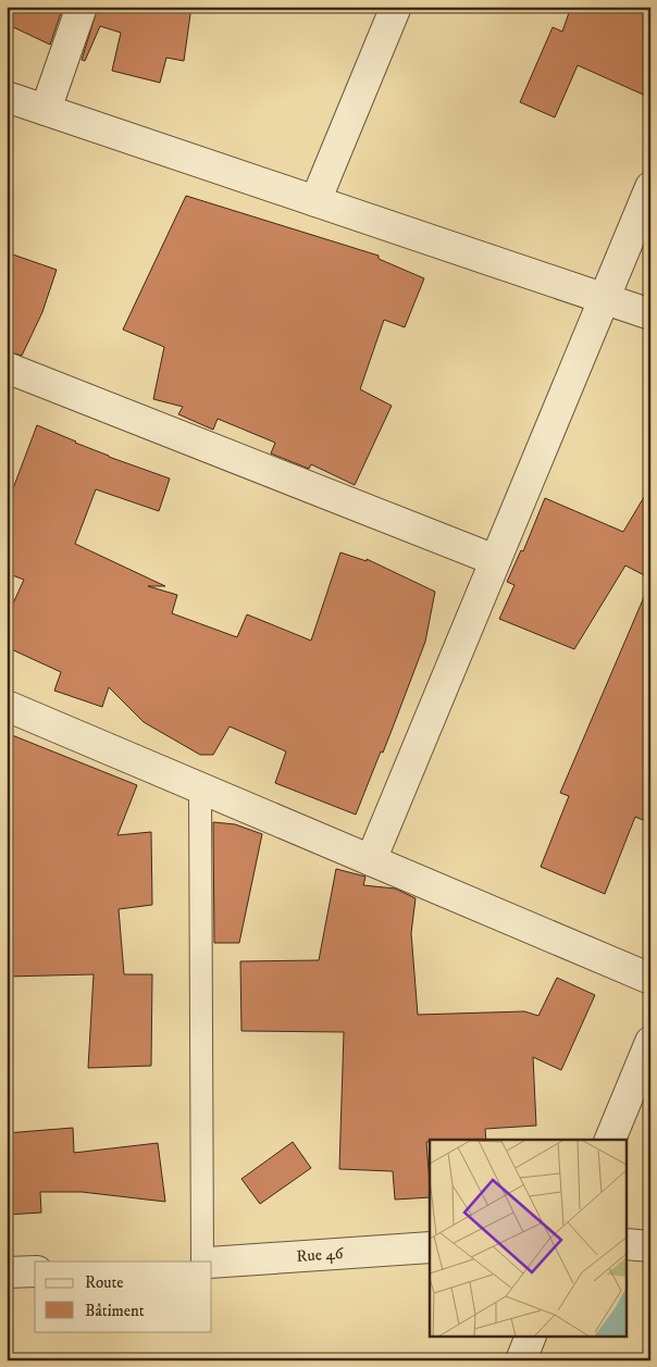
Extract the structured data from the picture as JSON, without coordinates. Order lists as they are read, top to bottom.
{
  "streets": {
    "street": ["Rue 46"]
  },
  "legend": ["Route", "Bâtiment"]
}
